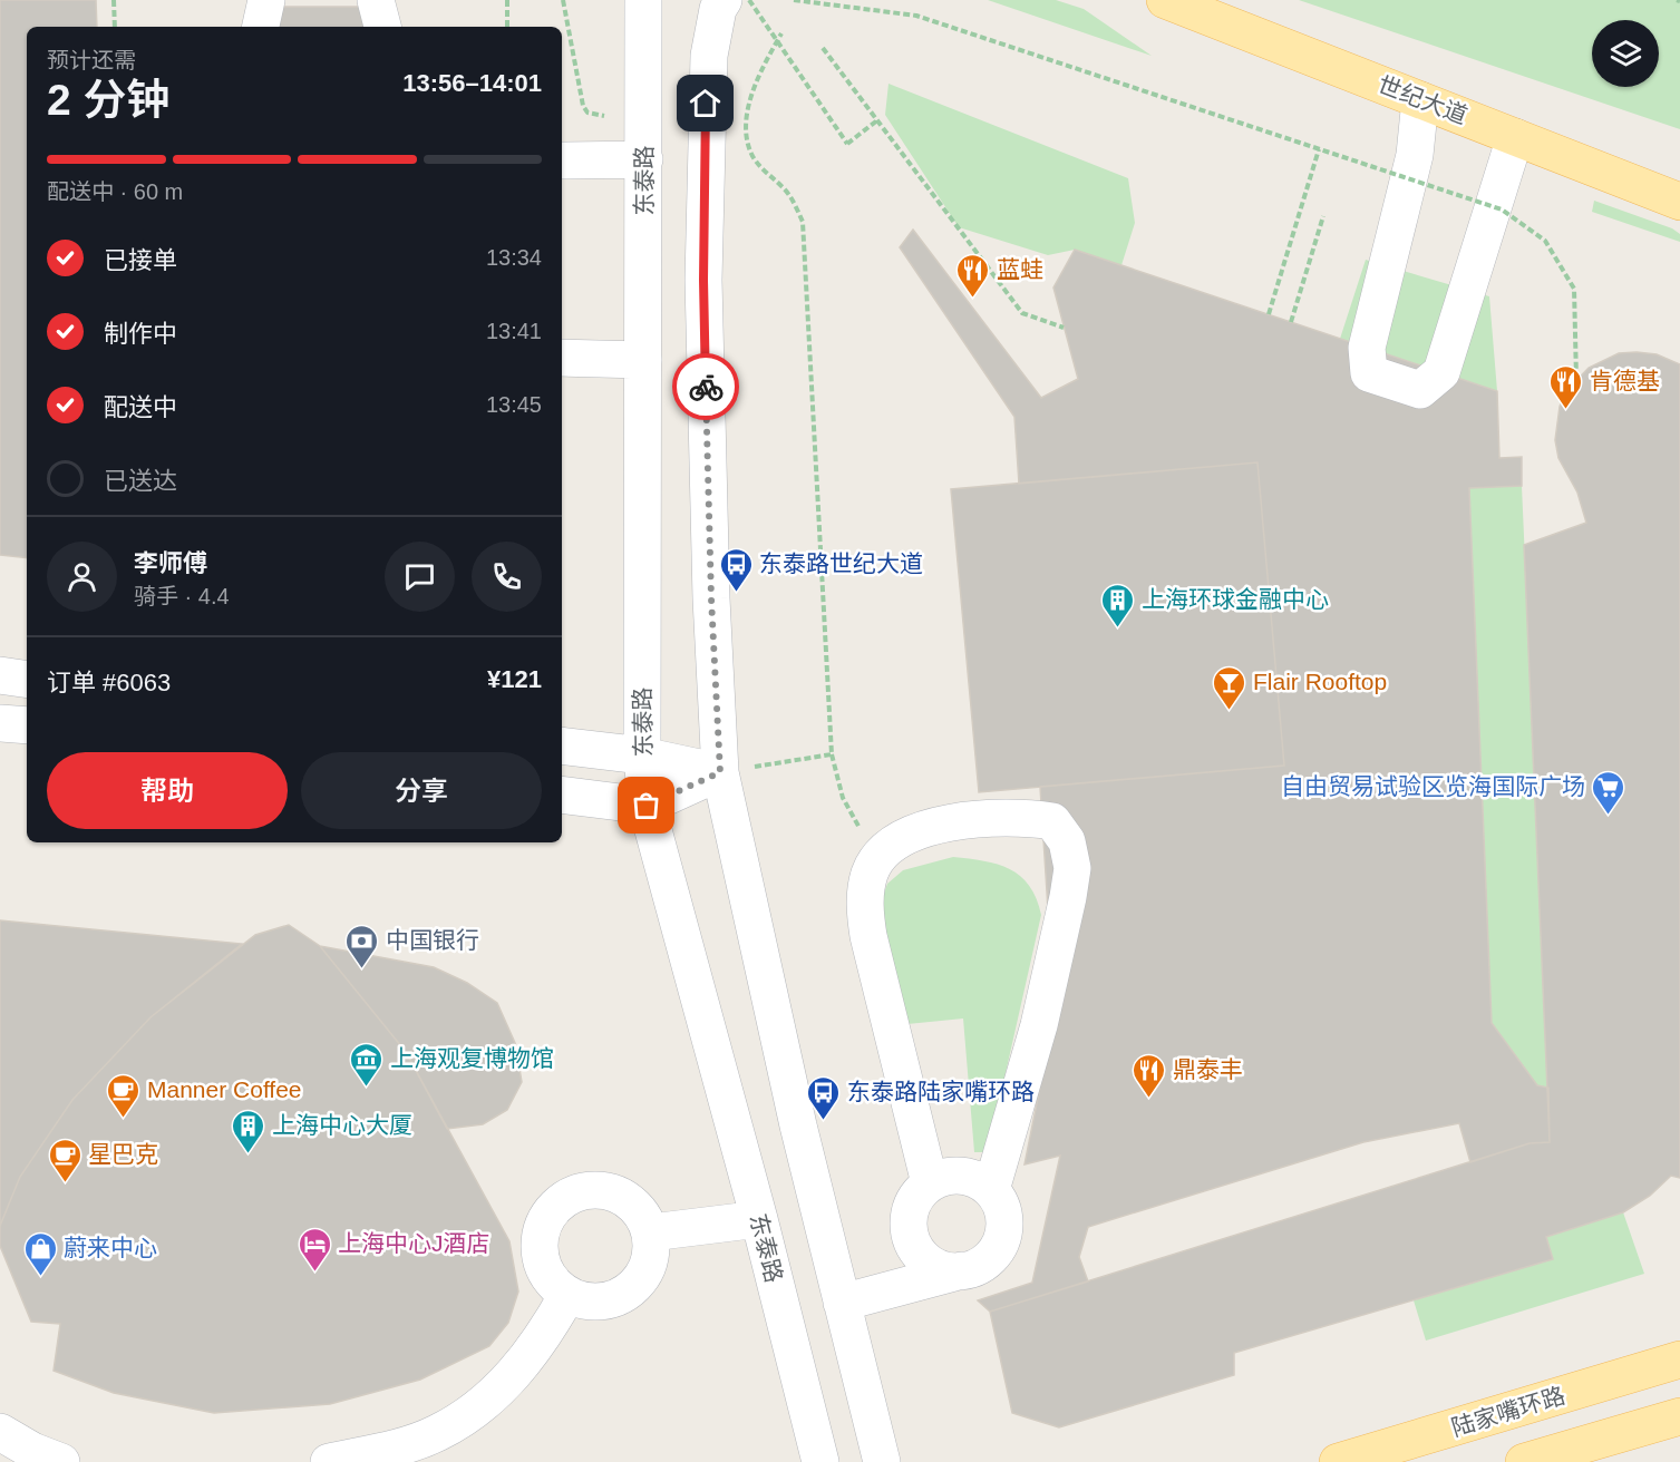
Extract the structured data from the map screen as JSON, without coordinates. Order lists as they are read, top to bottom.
{
  "streets": {
    "main road": ["世纪大道", "陆家嘴环路"],
    "street": ["东泰路"]
  },
  "places": {
    "restaurant": ["蓝蛙", "肯德基", "鼎泰丰"],
    "bus stop": ["东泰路世纪大道", "东泰路陆家嘴环路"],
    "building": ["上海环球金融中心", "上海中心大厦"],
    "bar": ["Flair Rooftop"],
    "supermarket": ["自由贸易试验区览海国际广场"],
    "bank": ["中国银行"],
    "museum": ["上海观复博物馆"],
    "cafe": ["Manner Coffee", "星巴克"],
    "hotel": ["上海中心J酒店"],
    "shop": ["蔚来中心"]
  },
  "page": {
    "heading": ["2 分钟", "预计还需", "13:56–14:01"],
    "panel": [
      "李师傅",
      "骑手 · 4.4",
      "订单 #6063",
      "¥121"
    ],
    "bar": "配送中 · 60 m",
    "list": [
      ["已接单", "13:34"],
      ["制作中", "13:41"],
      ["配送中", "13:45"],
      "已送达"
    ],
    "buttons": ["帮助", "分享"]
  }
}
